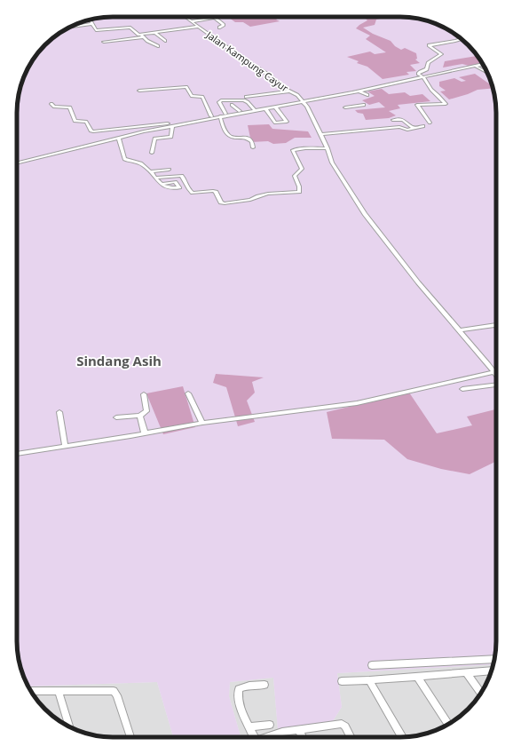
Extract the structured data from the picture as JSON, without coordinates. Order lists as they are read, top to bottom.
{
  "streets": {
    "street": ["Jalan Kampung Cayur"]
  },
  "districts": ["Sindang Asih"]
}
